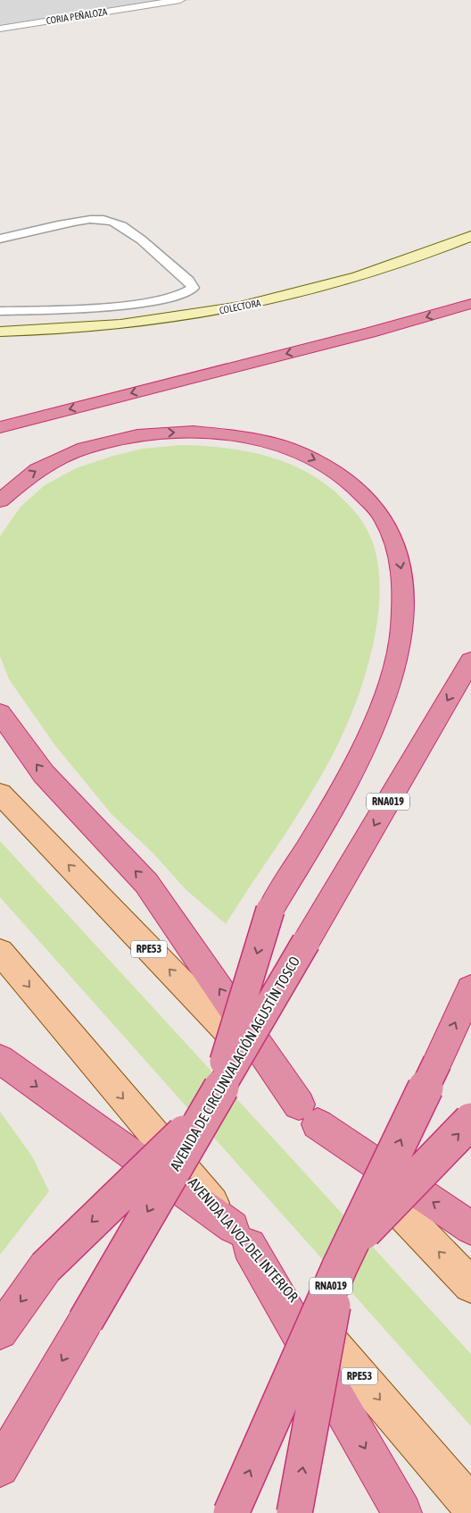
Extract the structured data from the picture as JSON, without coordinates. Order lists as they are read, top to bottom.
{
  "streets": {
    "highway": ["RNA019", "AVENIDA DE CIRCUNVALACIÓN AGUSTÍN TOSCO"],
    "main road": ["COLECTORA", "RPE53", "AVENIDA LA VOZ DEL INTERIOR"],
    "street": ["CORIA PEÑALOZA"]
  }
}
